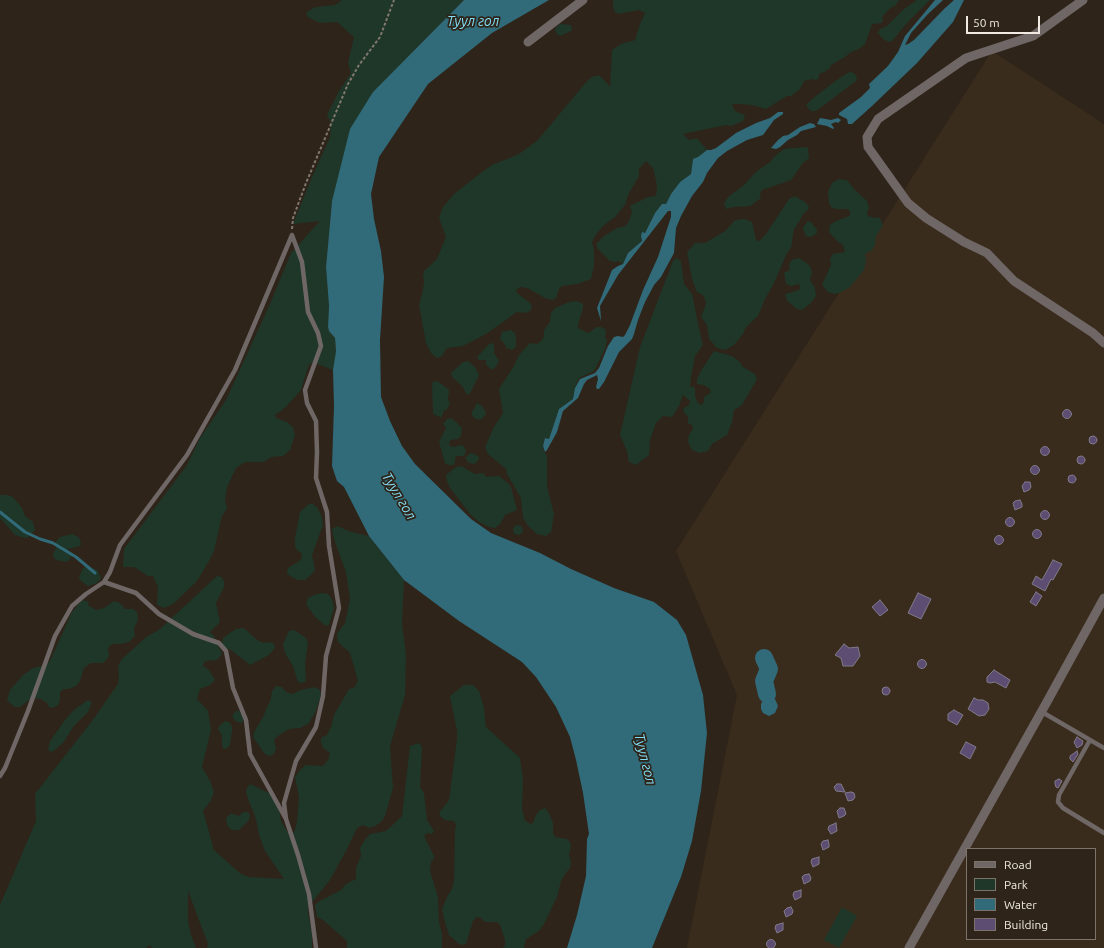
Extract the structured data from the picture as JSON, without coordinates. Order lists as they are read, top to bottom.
{
  "water": ["Туул гол"],
  "legend": [
    "Road",
    "Park",
    "Water",
    "Building"
  ],
  "scale_bar": "50 m"
}
